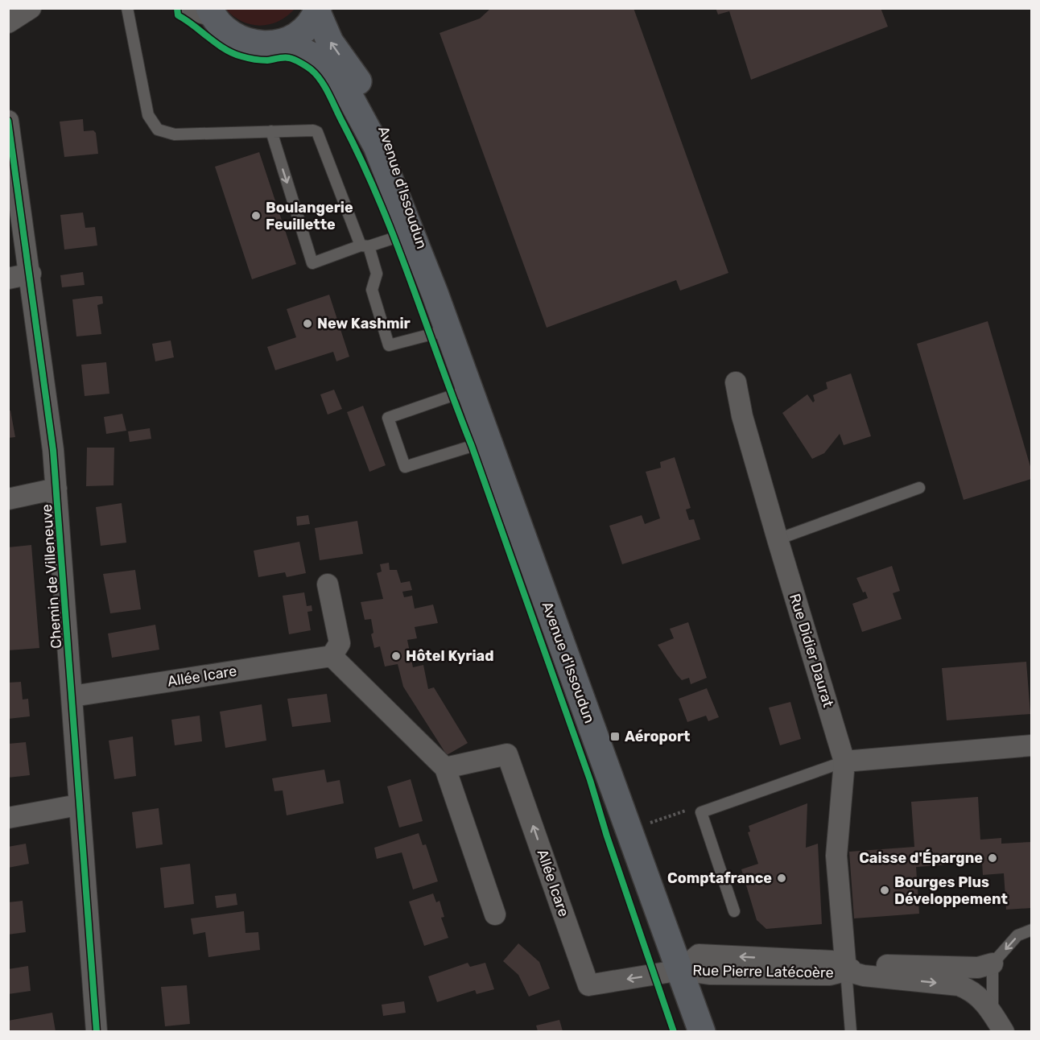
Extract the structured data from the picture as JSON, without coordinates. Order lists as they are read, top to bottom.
{
  "streets": {
    "main road": ["Avenue d'Issoudun"],
    "street": [
      "Chemin de Villeneuve",
      "Rue Didier Daurat",
      "Allée Icare",
      "Rue Pierre Latécoère"
    ]
  },
  "crossings": [
    ["Avenue d'Issoudun", "Allée Icare"],
    ["Avenue d'Issoudun", "Rue Pierre Latécoère"],
    ["Chemin de Villeneuve", "Allée Icare"],
    ["Rue Didier Daurat", "Rue Pierre Latécoère"],
    ["Allée Icare", "Rue Pierre Latécoère"]
  ],
  "places": {
    "other": [
      "Boulangerie Feuillette",
      "New Kashmir",
      "Hôtel Kyriad",
      "Caisse d'Épargne",
      "Comptafrance",
      "Bourges Plus Développement"
    ],
    "transit": ["Aéroport"]
  }
}
